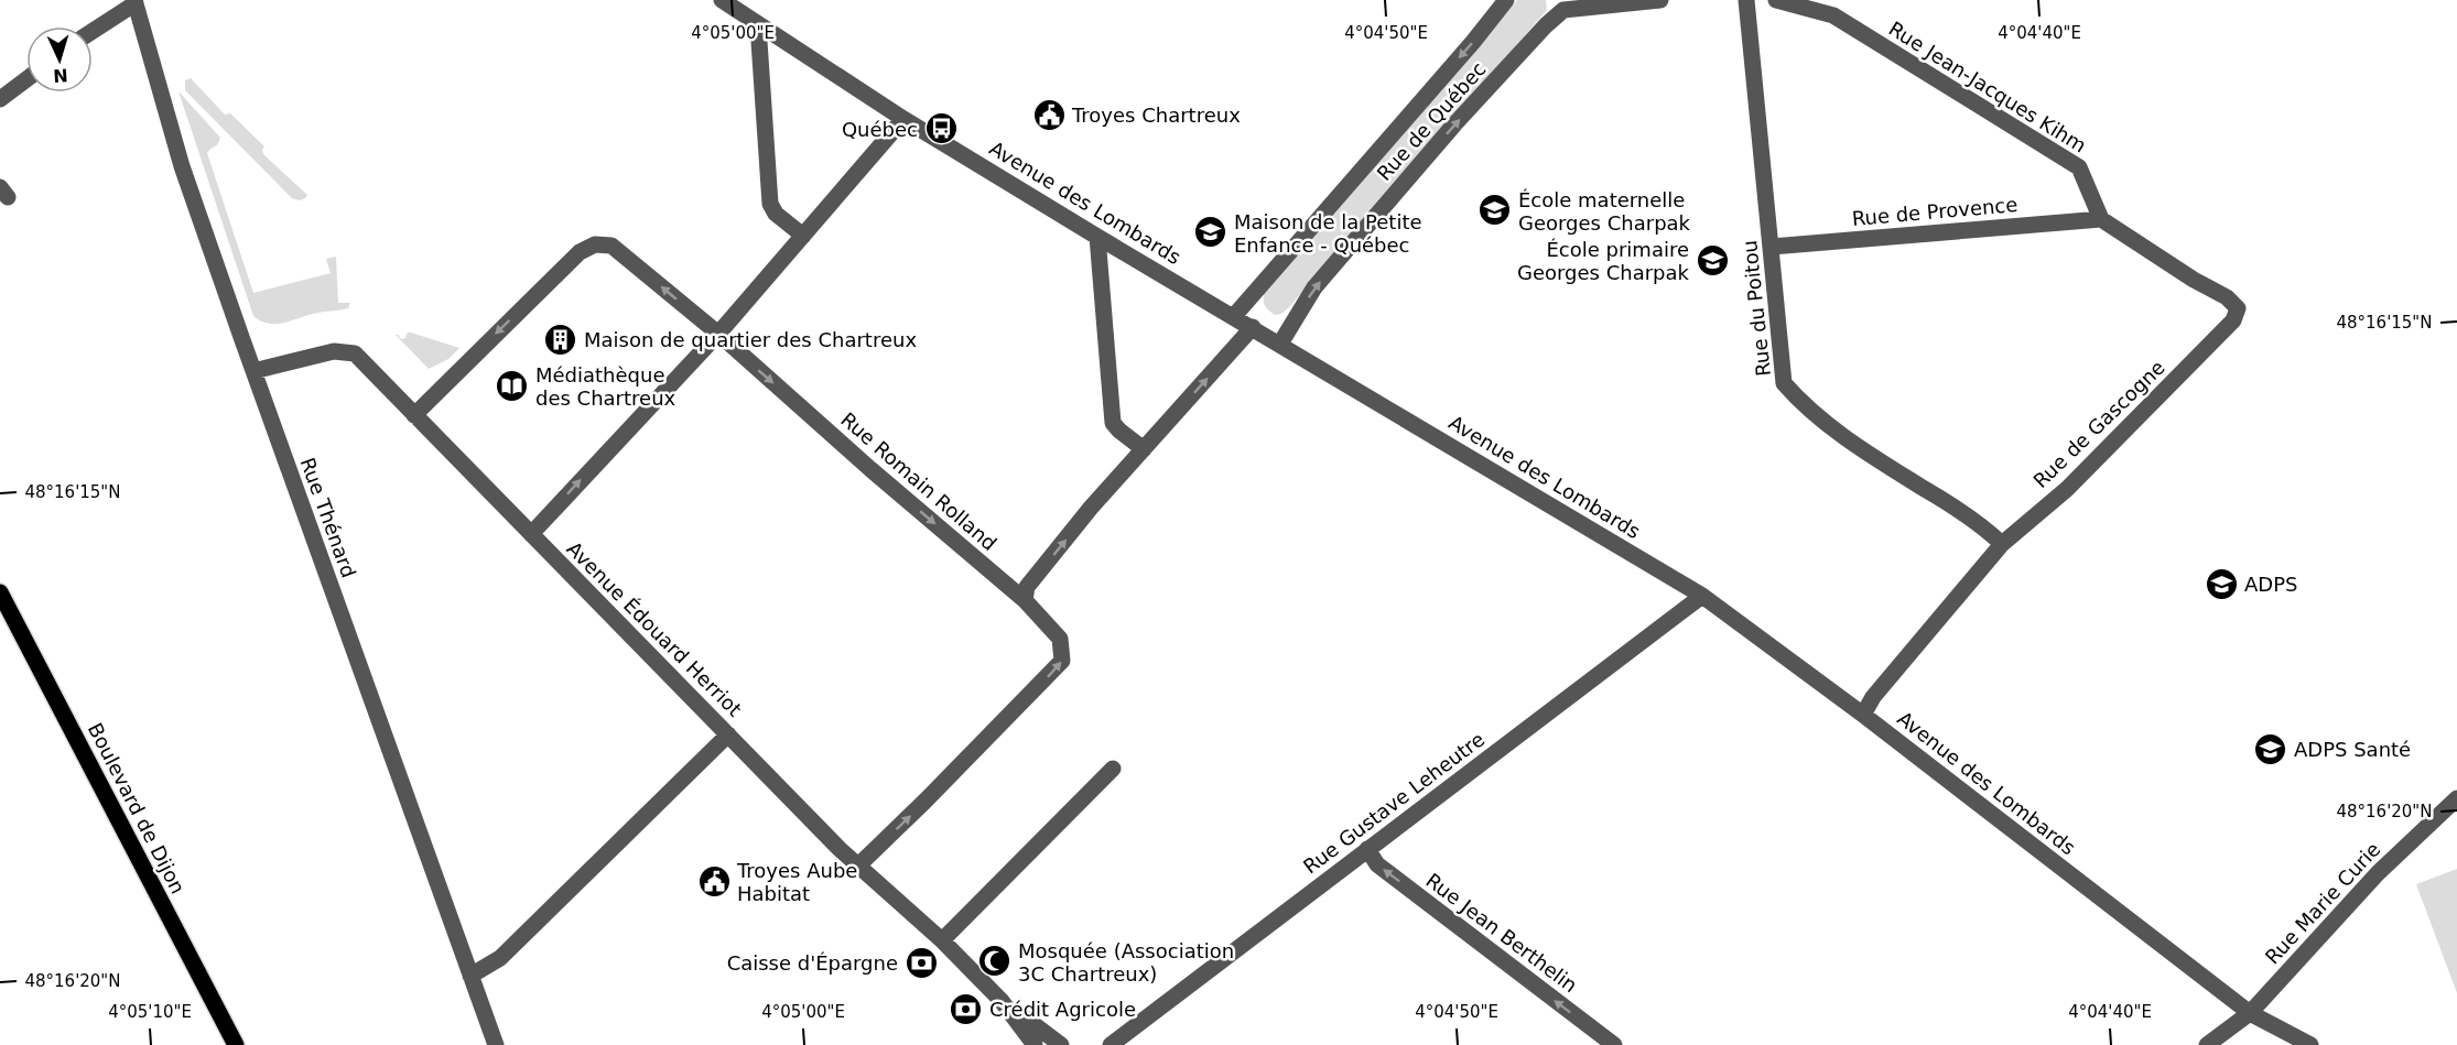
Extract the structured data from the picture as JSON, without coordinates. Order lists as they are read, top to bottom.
{
  "streets": {
    "main road": ["Boulevard de Dijon"],
    "street": [
      "Rue Jean-Jacques Kihm",
      "Rue de Québec",
      "Avenue des Lombards",
      "Rue de Provence",
      "Rue du Poitou",
      "Rue de Gascogne",
      "Rue Romain Rolland",
      "Rue Thénard",
      "Avenue Édouard Herriot",
      "Rue Gustave Leheutre",
      "Rue Marie Curie",
      "Rue Jean Berthelin"
    ]
  },
  "crossings": [
    ["Rue Jean-Jacques Kihm", "Rue de Provence"],
    ["Rue Jean-Jacques Kihm", "Rue de Gascogne"],
    ["Rue de Québec", "Avenue des Lombards"],
    ["Avenue des Lombards", "Rue de Gascogne"],
    ["Avenue des Lombards", "Rue Gustave Leheutre"],
    ["Avenue des Lombards", "Rue Marie Curie"],
    ["Rue de Provence", "Rue du Poitou"],
    ["Rue de Provence", "Rue de Gascogne"],
    ["Rue du Poitou", "Rue de Gascogne"],
    ["Rue Romain Rolland", "Avenue Édouard Herriot"],
    ["Rue Thénard", "Avenue Édouard Herriot"],
    ["Rue Gustave Leheutre", "Rue Jean Berthelin"]
  ],
  "one_way": ["Rue Jean Berthelin"],
  "places": {
    "public building": ["Troyes Chartreux", "Troyes Aube Habitat"],
    "bus stop": ["Québec"],
    "school or university": [
      "École maternelle Georges Charpak",
      "Maison de la Petite Enfance - Québec",
      "École primaire Georges Charpak",
      "ADPS",
      "ADPS Santé"
    ],
    "building": ["Maison de quartier des Chartreux"],
    "library": ["Médiathèque des Chartreux"],
    "mosque": ["Mosquée (Association 3C Chartreux)"],
    "bank": ["Caisse d'Épargne", "Crédit Agricole"]
  },
  "north": "bottom",
  "coordinates": [
    "4°05'00\"E",
    "4°04'50\"E",
    "4°04'40\"E",
    "48°16'15\"N",
    "48°16'20\"N",
    "4°05'10\"E"
  ]
}
